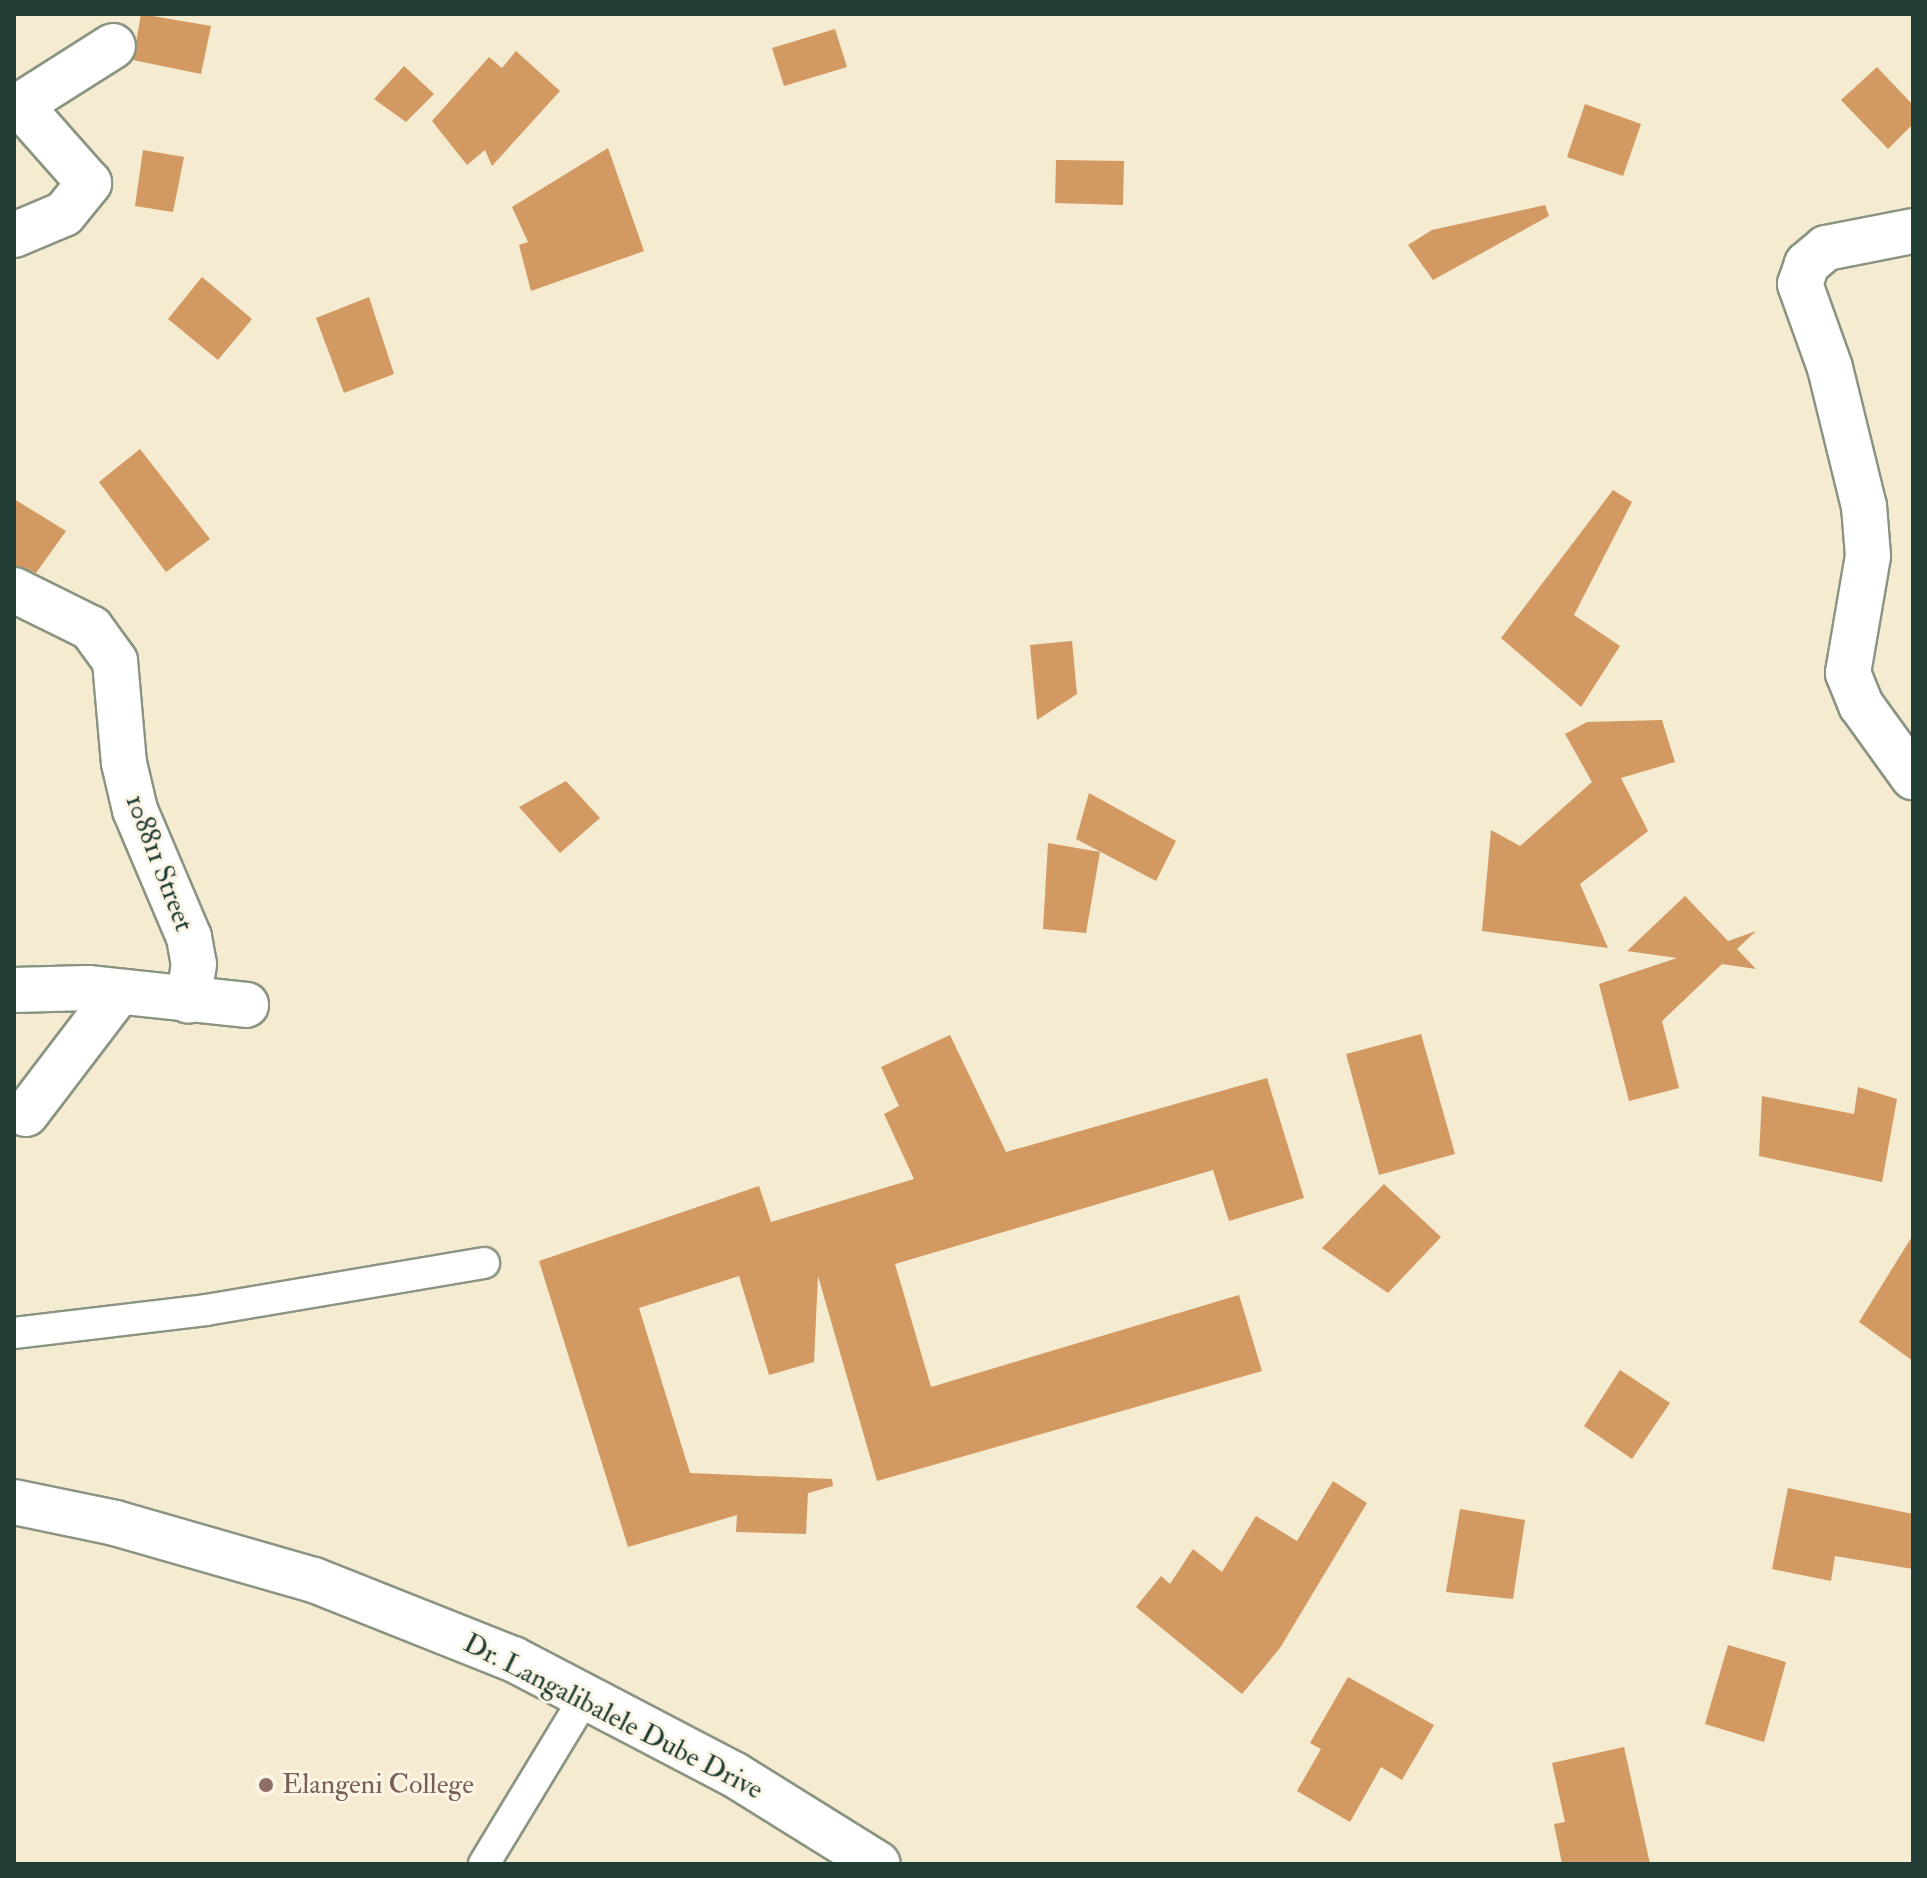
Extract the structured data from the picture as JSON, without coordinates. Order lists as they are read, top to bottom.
{
  "streets": {
    "street": ["108811 Street", "Dr. Langalibalele Dube Drive"]
  },
  "places": ["Elangeni College"]
}
